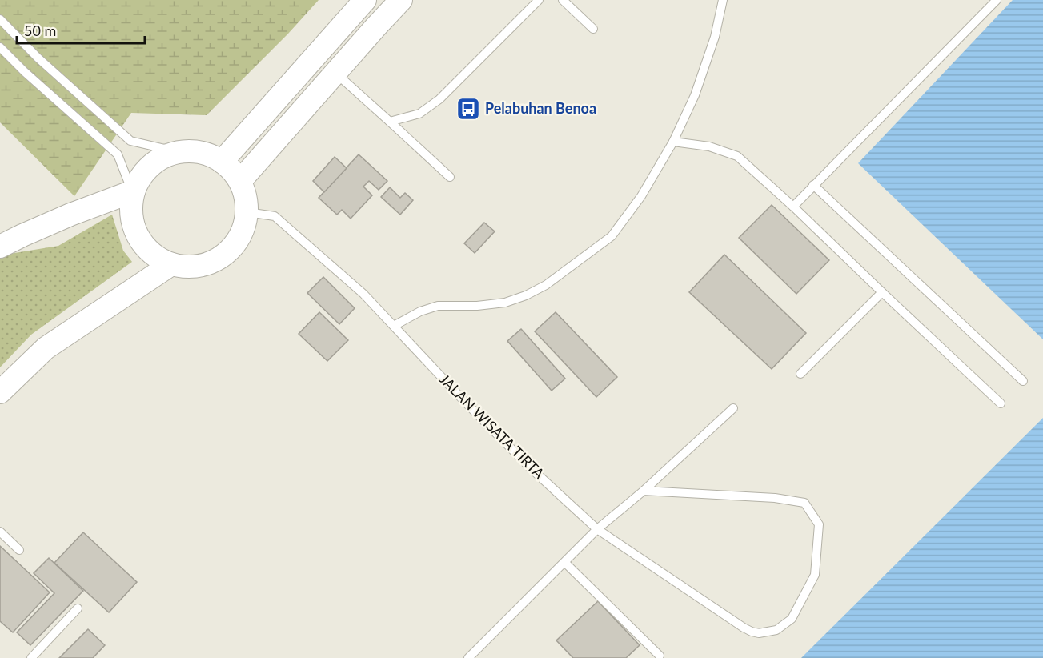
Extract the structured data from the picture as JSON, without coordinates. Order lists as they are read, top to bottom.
{
  "streets": {
    "lane": ["JALAN WISATA TIRTA"]
  },
  "places": {
    "bus stop": ["Pelabuhan Benoa"]
  },
  "scale_bar": "50 m"
}
